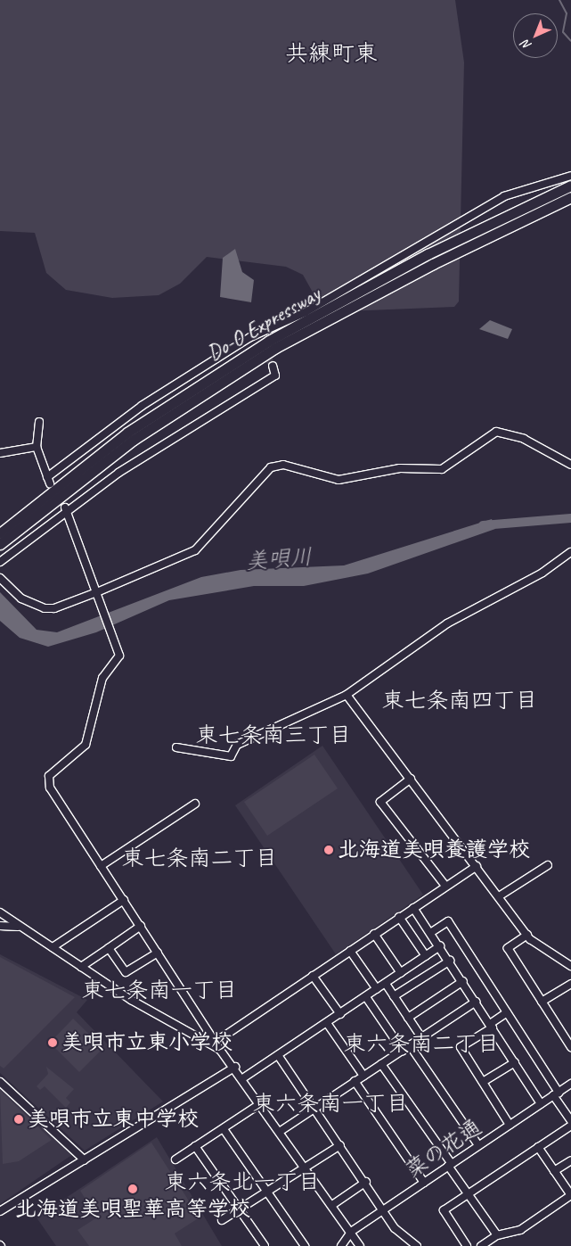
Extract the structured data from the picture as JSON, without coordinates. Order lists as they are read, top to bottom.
{
  "streets": {
    "highway": ["Do-O Expressway"],
    "street": ["菜の花通"]
  },
  "districts": [
    "共練町東",
    "東七条南四丁目",
    "東七条南三丁目",
    "東七条南二丁目",
    "東七条南一丁目",
    "東六条南二丁目",
    "東六条南一丁目",
    "東六条北一丁目"
  ],
  "water": ["美唄川"],
  "places": [
    "北海道美唄養護学校",
    "美唄市立東小学校",
    "美唄市立東中学校",
    "北海道美唄聖華高等学校"
  ],
  "north": "bottom left"
}
